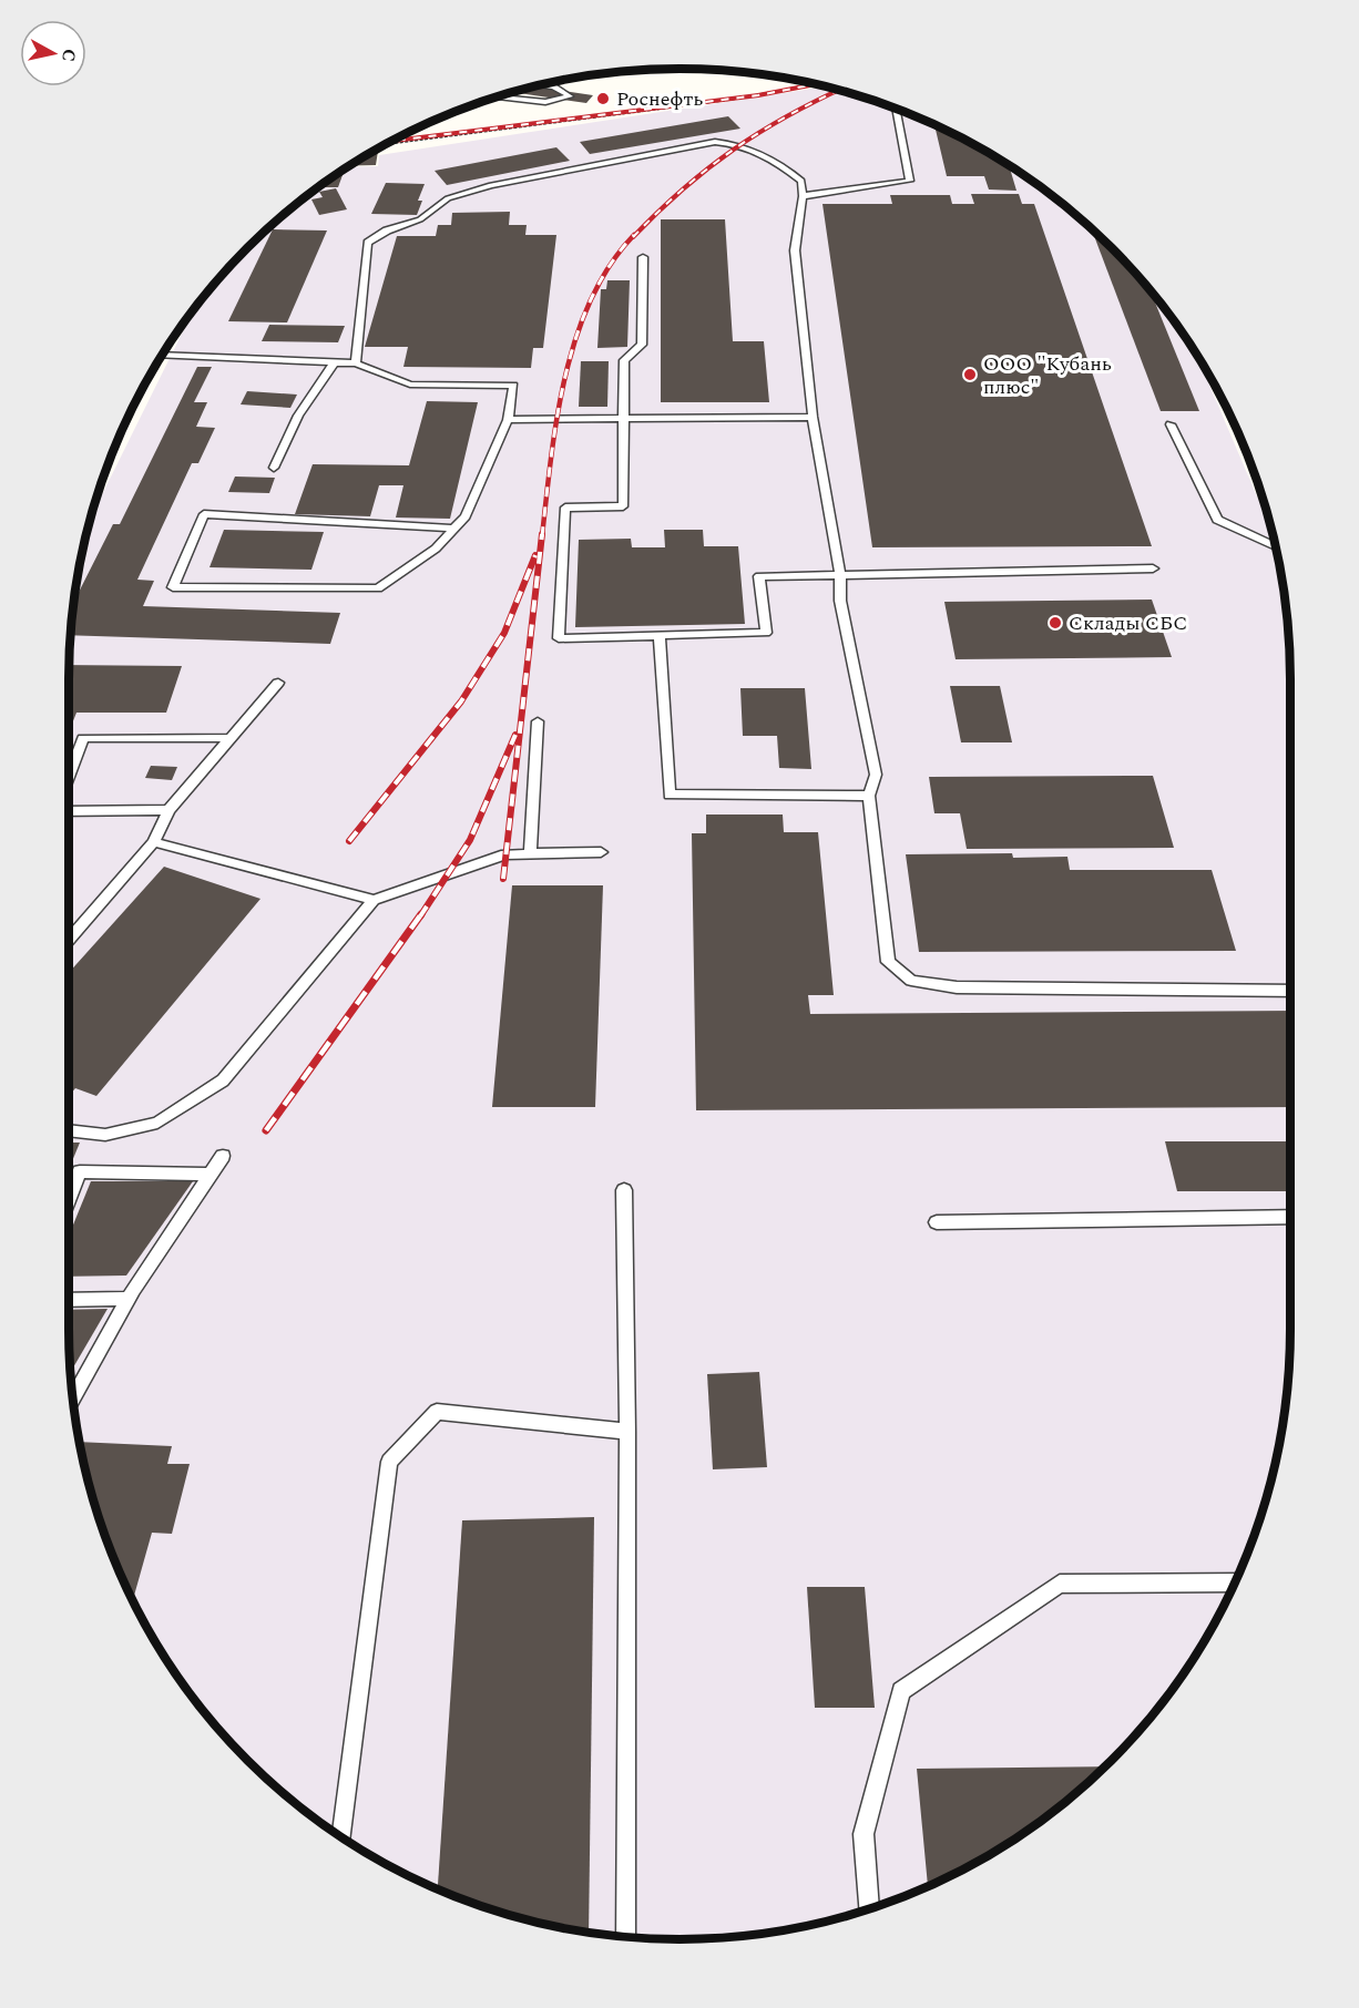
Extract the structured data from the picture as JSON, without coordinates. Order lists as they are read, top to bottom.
{
  "places": ["Роснефть", "ООО \"Кубань плюс\"", "Склады СБС"],
  "north": "right"
}
